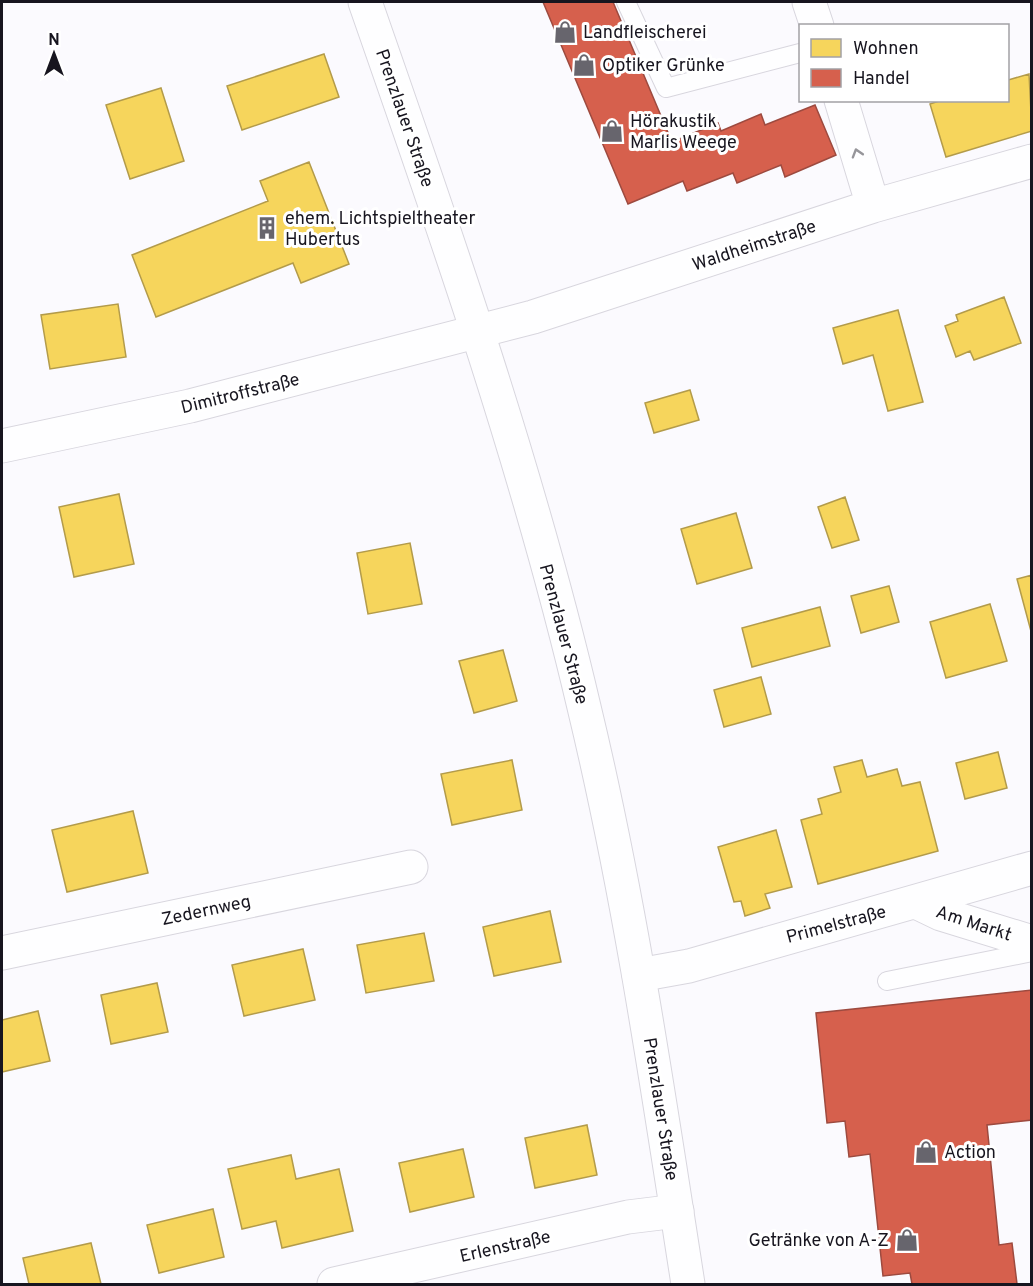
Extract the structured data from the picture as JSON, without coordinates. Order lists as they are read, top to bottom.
{
  "streets": {
    "street": [
      "Prenzlauer Straße",
      "Waldheimstraße",
      "Dimitroffstraße",
      "Zedernweg",
      "Am Markt",
      "Primelstraße",
      "Erlenstraße"
    ]
  },
  "crossings": [
    ["Prenzlauer Straße", "Waldheimstraße"],
    ["Prenzlauer Straße", "Dimitroffstraße"],
    ["Prenzlauer Straße", "Primelstraße"],
    ["Prenzlauer Straße", "Erlenstraße"],
    ["Waldheimstraße", "Dimitroffstraße"],
    ["Am Markt", "Primelstraße"]
  ],
  "places": {
    "shop": [
      "Landfleischerei",
      "Optiker Grünke",
      "Hörakustik Marlis Weege",
      "Action",
      "Getränke von A-Z"
    ],
    "building": ["ehem. Lichtspieltheater Hubertus"]
  },
  "legend": ["Wohnen", "Handel"],
  "north": "top"
}
